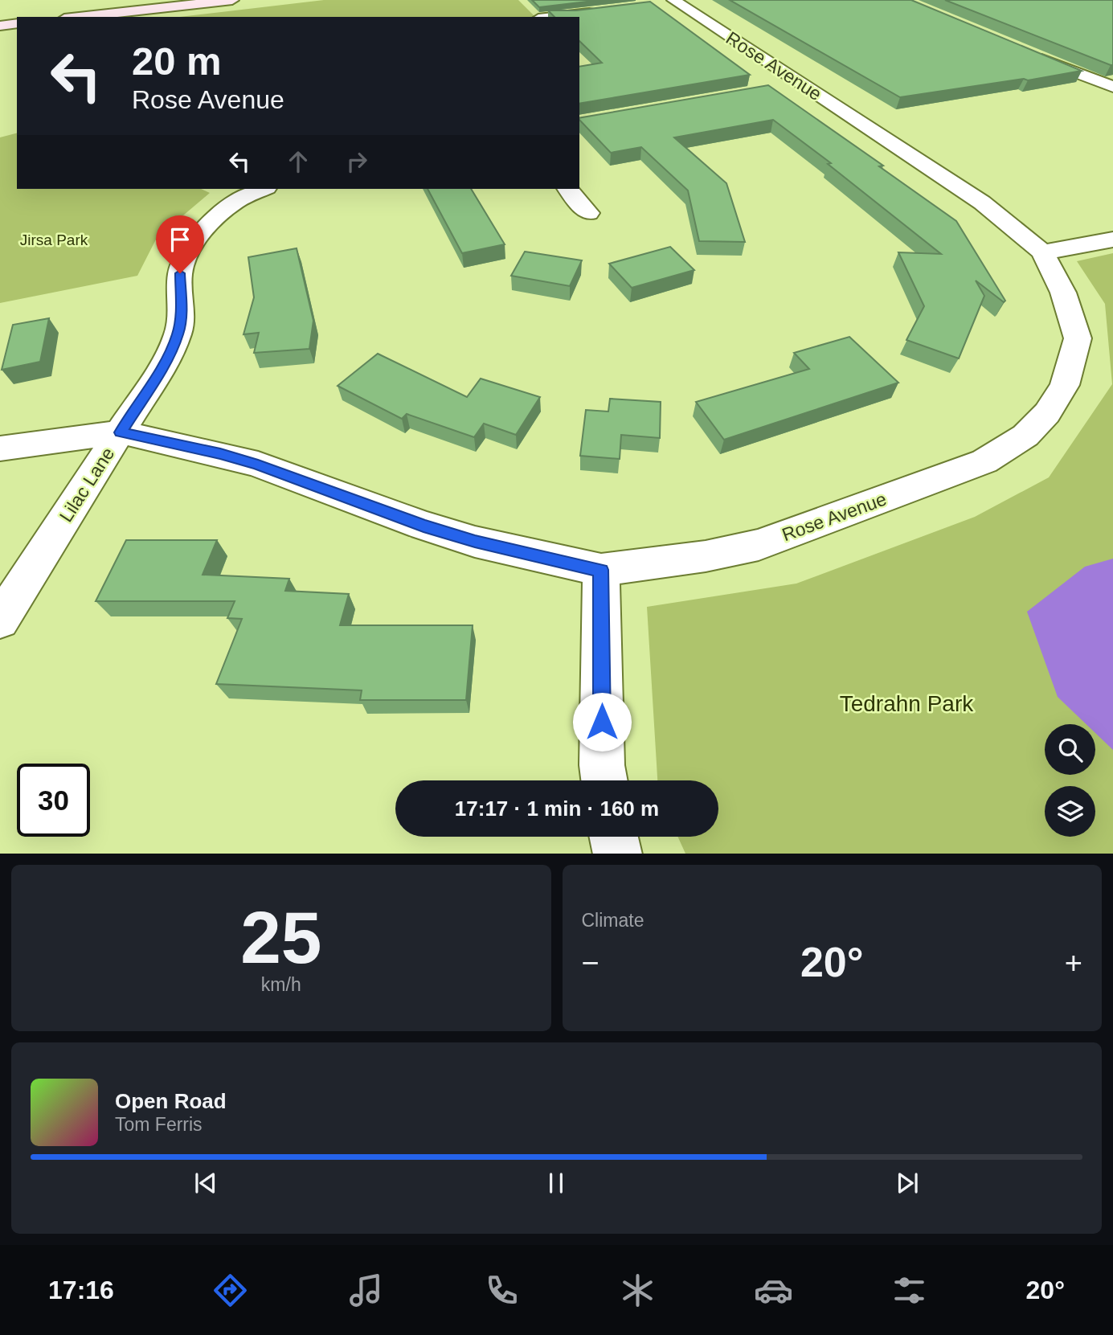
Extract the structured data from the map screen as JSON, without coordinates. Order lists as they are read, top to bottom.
{
  "streets": {
    "street": ["Rose Avenue", "Lilac Lane"]
  },
  "crossings": [
    ["Rose Avenue", "Lilac Lane"]
  ],
  "parks": ["Jirsa Park", "Tedrahn Park"],
  "page": {
    "turn": ["20 m", "Rose Avenue"],
    "limit": "30",
    "trip": "17:17 · 1 min · 160 m",
    "tile": [
      ["25", "km/h"],
      "Climate"
    ],
    "heat": ["−", "20°", "+"],
    "song": ["Open Road", "Tom Ferris"],
    "tabs": ["17:16", "20°"]
  }
}
